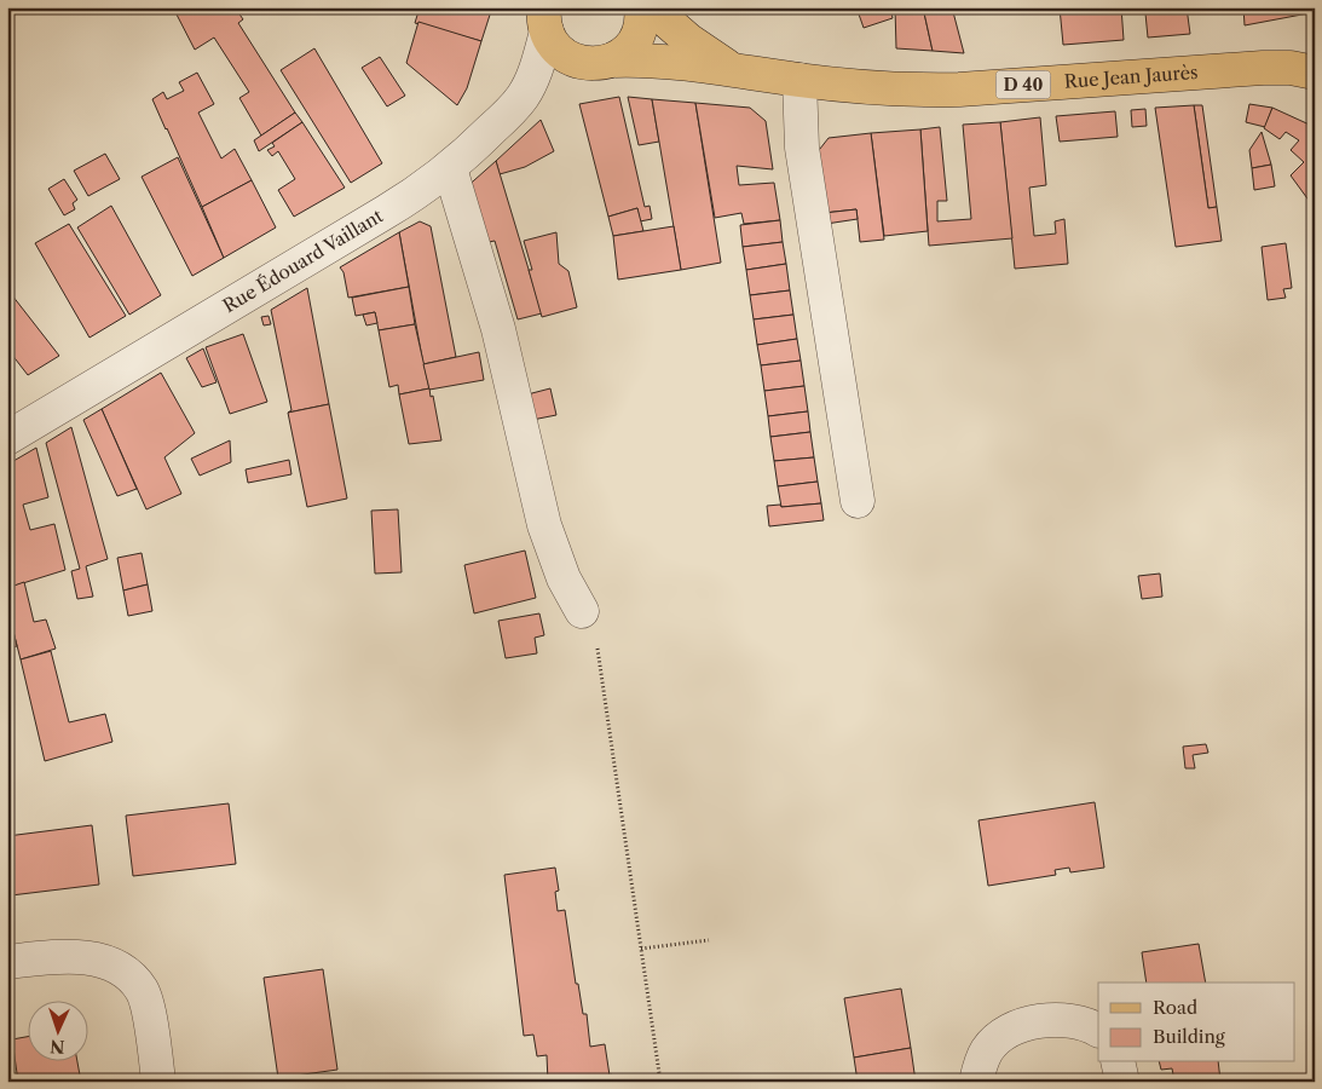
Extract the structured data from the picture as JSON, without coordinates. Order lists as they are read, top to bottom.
{
  "streets": {
    "main road": ["Rue Jean Jaurès", "D 40"],
    "street": ["Rue Édouard Vaillant"]
  },
  "crossings": [
    ["Rue Jean Jaurès", "Rue Édouard Vaillant"]
  ],
  "legend": ["Road", "Building"],
  "north": "bottom"
}
